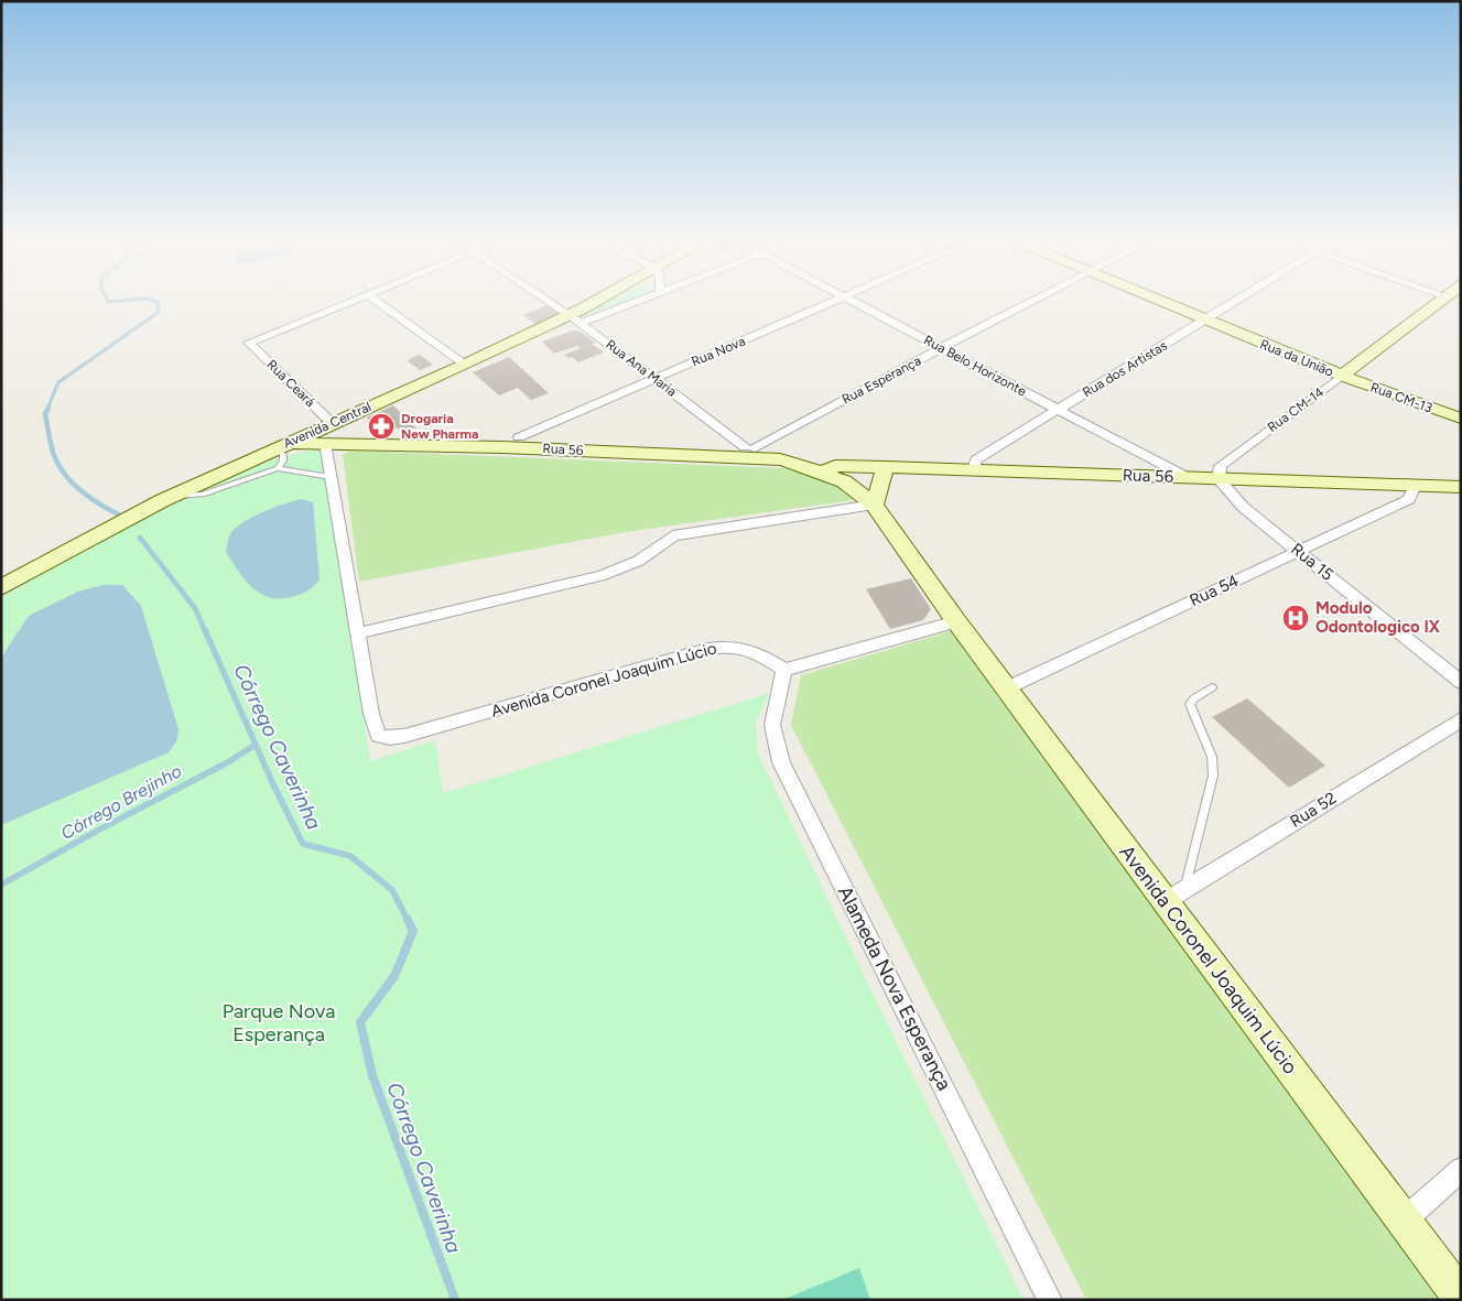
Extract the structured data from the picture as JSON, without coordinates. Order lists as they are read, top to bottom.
{
  "streets": {
    "street": [
      "Rua Nova",
      "Rua da União",
      "Rua Belo Horizonte",
      "Rua Ana Maria",
      "Rua dos Artistas",
      "Rua Esperança",
      "Rua Ceará",
      "Rua CM-13",
      "Rua CM-14",
      "Avenida Central",
      "Rua 56",
      "Rua 15",
      "Rua 54",
      "Avenida Coronel Joaquim Lúcio",
      "Rua 52",
      "Alameda Nova Esperança"
    ]
  },
  "crossings": [
    ["Rua Nova", "Rua Ana Maria"],
    ["Rua Nova", "Rua 56"],
    ["Rua da União", "Rua dos Artistas"],
    ["Rua da União", "Rua CM-13"],
    ["Rua da União", "Rua CM-14"],
    ["Rua Belo Horizonte", "Rua dos Artistas"],
    ["Rua Belo Horizonte", "Rua Esperança"],
    ["Rua Belo Horizonte", "Rua 56"],
    ["Rua Ana Maria", "Rua Esperança"],
    ["Rua Ana Maria", "Avenida Central"],
    ["Rua Ana Maria", "Rua 56"],
    ["Rua dos Artistas", "Rua 56"],
    ["Rua Esperança", "Rua 56"],
    ["Rua Ceará", "Avenida Central"],
    ["Rua Ceará", "Rua 56"],
    ["Rua CM-13", "Rua CM-14"],
    ["Rua CM-14", "Rua 56"],
    ["Rua CM-14", "Rua 15"],
    ["Avenida Central", "Rua 56"],
    ["Rua 56", "Rua 15"],
    ["Rua 56", "Rua 54"],
    ["Rua 56", "Avenida Coronel Joaquim Lúcio"],
    ["Rua 15", "Rua 54"],
    ["Rua 54", "Avenida Coronel Joaquim Lúcio"],
    ["Avenida Coronel Joaquim Lúcio", "Rua 52"],
    ["Avenida Coronel Joaquim Lúcio", "Alameda Nova Esperança"]
  ],
  "water": ["Córrego Caverinha", "Córrego Brejinho"],
  "parks": ["Parque Nova Esperança"],
  "places": {
    "pharmacy": ["Drogaria New Pharma"],
    "hospital": ["Modulo Odontologico IX"]
  }
}
